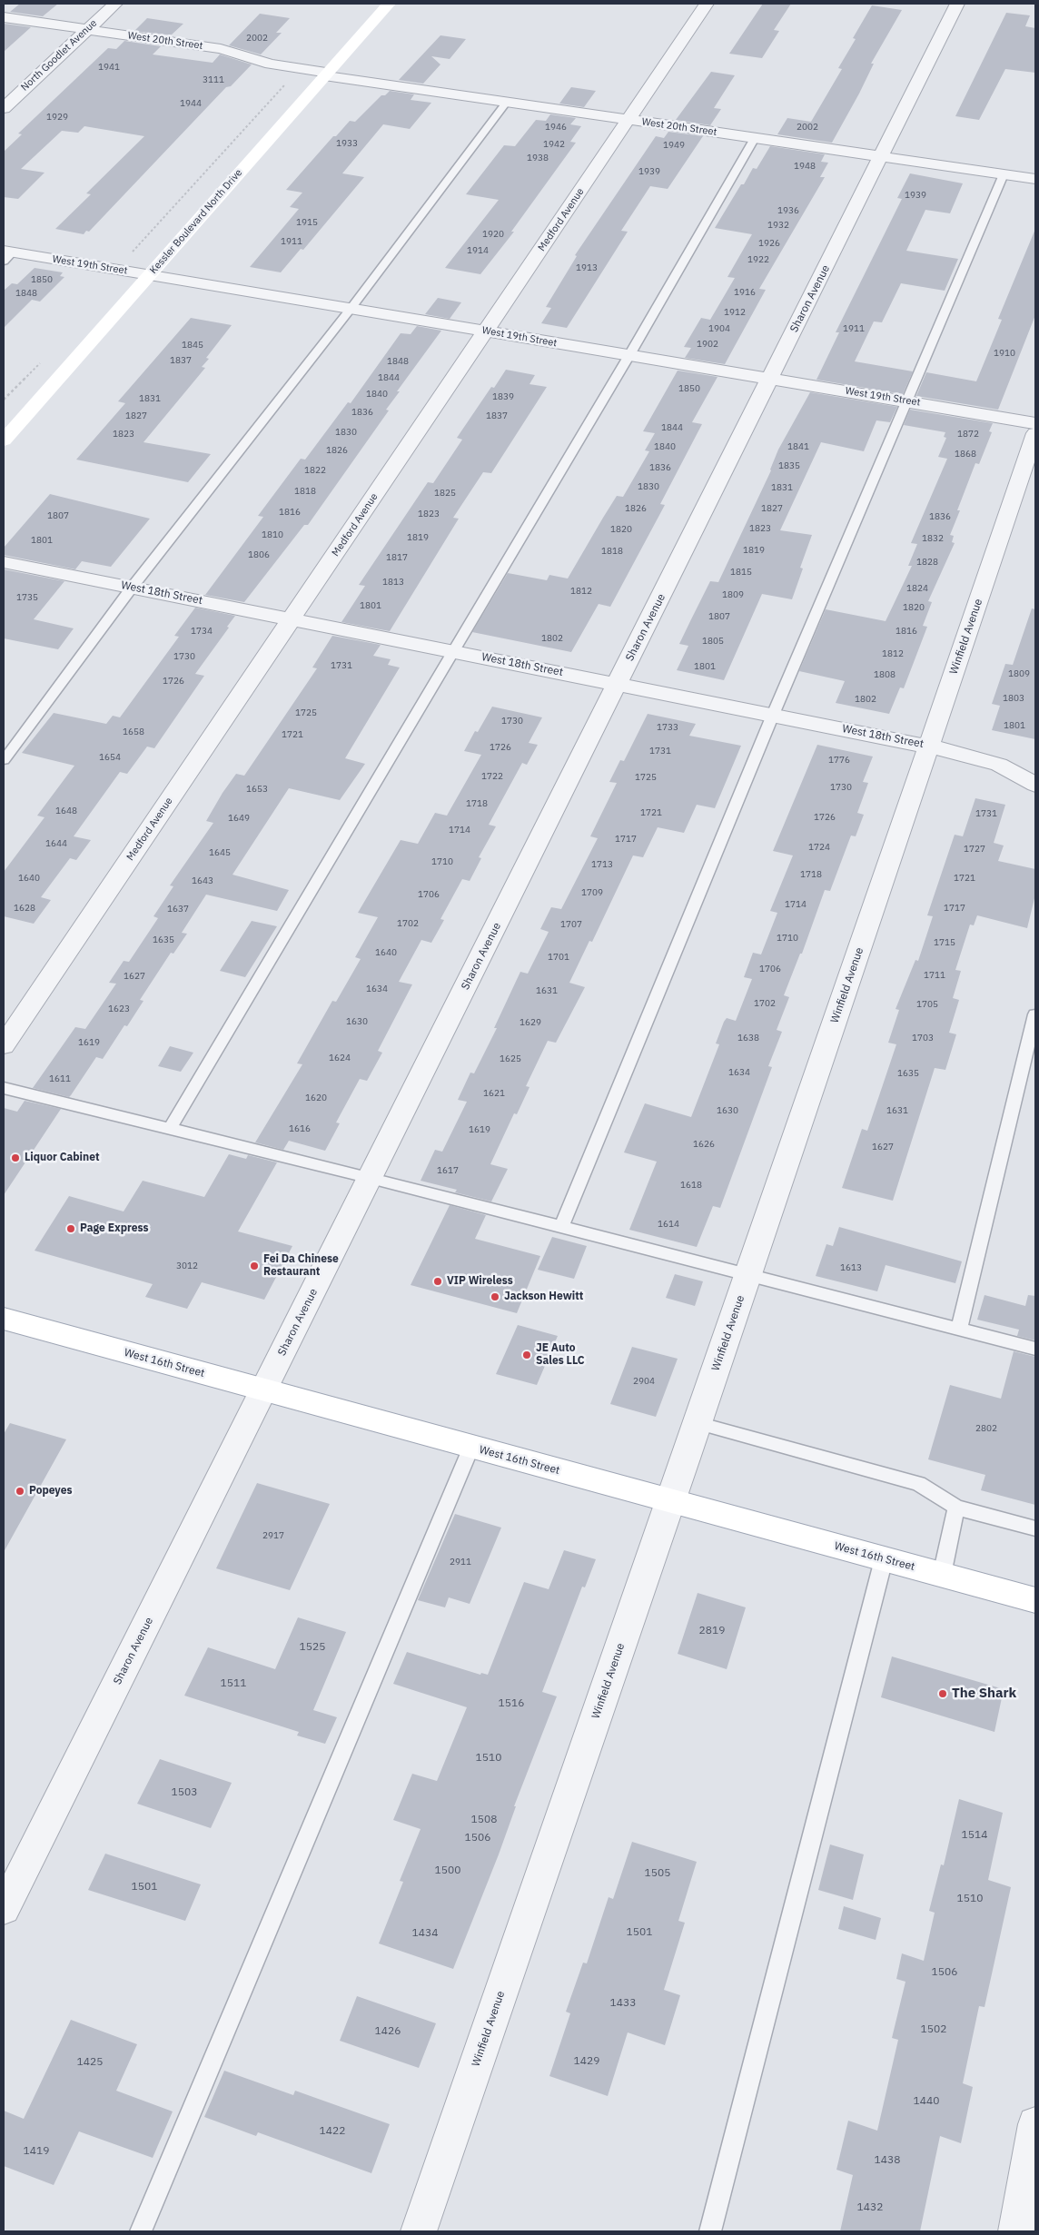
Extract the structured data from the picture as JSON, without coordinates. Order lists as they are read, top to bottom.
{
  "streets": {
    "main road": ["Kessler Boulevard North Drive", "West 16th Street"],
    "street": [
      "West 20th Street",
      "North Goodlet Avenue",
      "Medford Avenue",
      "West 19th Street",
      "Sharon Avenue",
      "West 18th Street",
      "Winfield Avenue"
    ]
  },
  "crossings": [
    ["West 20th Street", "North Goodlet Avenue"],
    ["West 20th Street", "Medford Avenue"],
    ["West 20th Street", "Kessler Boulevard North Drive"],
    ["West 20th Street", "Sharon Avenue"],
    ["Medford Avenue", "West 19th Street"],
    ["Medford Avenue", "West 18th Street"],
    ["Kessler Boulevard North Drive", "West 19th Street"],
    ["West 19th Street", "Sharon Avenue"],
    ["Sharon Avenue", "West 18th Street"],
    ["Sharon Avenue", "West 16th Street"],
    ["West 18th Street", "Winfield Avenue"],
    ["Winfield Avenue", "West 16th Street"]
  ],
  "places": [
    "Liquor Cabinet",
    "Page Express",
    "Fei Da Chinese Restaurant",
    "VIP Wireless",
    "Jackson Hewitt",
    "JE Auto Sales LLC",
    "Popeyes",
    "The Shark"
  ],
  "house_numbers": [
    "2002",
    "1941",
    "3111",
    "1944",
    "1929",
    "1946",
    "2002",
    "1933",
    "1942",
    "1949",
    "1938",
    "1948",
    "1939",
    "1939",
    "1936",
    "1915",
    "1932",
    "1920",
    "1911",
    "1926",
    "1914",
    "1922",
    "1913",
    "1850",
    "1916",
    "1848",
    "1912",
    "1904",
    "1911",
    "1902",
    "1845",
    "1910",
    "1837",
    "1848",
    "1844",
    "1850",
    "1840",
    "1839",
    "1831",
    "1836",
    "1827",
    "1837",
    "1844",
    "1830",
    "1823",
    "1872",
    "1840",
    "1841",
    "1826",
    "1868",
    "1835",
    "1836",
    "1822",
    "1830",
    "1831",
    "1818",
    "1825",
    "1826",
    "1827",
    "1816",
    "1823",
    "1807",
    "1836",
    "1823",
    "1820",
    "1810",
    "1819",
    "1832",
    "1801",
    "1819",
    "1818",
    "1806",
    "1817",
    "1828",
    "1815",
    "1813",
    "1824",
    "1812",
    "1809",
    "1735",
    "1801",
    "1820",
    "1807",
    "1734",
    "1816",
    "1802",
    "1805",
    "1812",
    "1730",
    "1731",
    "1801",
    "1809",
    "1808",
    "1726",
    "1803",
    "1802",
    "1725",
    "1730",
    "1801",
    "1733",
    "1658",
    "1721",
    "1726",
    "1731",
    "1654",
    "1776",
    "1722",
    "1725",
    "1730",
    "1653",
    "1718",
    "1648",
    "1721",
    "1731",
    "1726",
    "1649",
    "1714",
    "1717",
    "1644",
    "1724",
    "1727",
    "1645",
    "1710",
    "1713",
    "1718",
    "1640",
    "1721",
    "1643",
    "1709",
    "1706",
    "1714",
    "1628",
    "1717",
    "1637",
    "1702",
    "1707",
    "1710",
    "1635",
    "1715",
    "1640",
    "1701",
    "1706",
    "1711",
    "1627",
    "1634",
    "1631",
    "1702",
    "1705",
    "1623",
    "1630",
    "1629",
    "1638",
    "1703",
    "1619",
    "1624",
    "1625",
    "1634",
    "1635",
    "1611",
    "1621",
    "1620",
    "1630",
    "1631",
    "1616",
    "1619",
    "1626",
    "1627",
    "1617",
    "1618",
    "1614",
    "3012",
    "1613",
    "2904",
    "2802",
    "2917",
    "2911",
    "2819",
    "1525",
    "1511",
    "1516",
    "1510",
    "1503",
    "1508",
    "1514",
    "1506",
    "1500",
    "1505",
    "1501",
    "1510",
    "1501",
    "1434",
    "1506",
    "1433",
    "1502",
    "1426",
    "1429",
    "1425",
    "1440",
    "1422",
    "1419",
    "1438",
    "1432"
  ]
}
